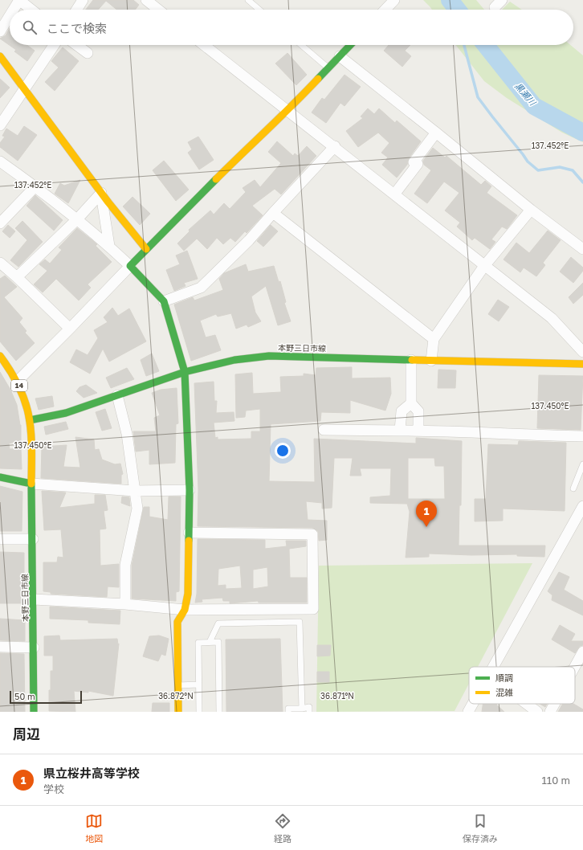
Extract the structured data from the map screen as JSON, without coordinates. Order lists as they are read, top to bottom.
{
  "streets": {
    "street": ["本野三日市線", "14"]
  },
  "crossings": [
    ["本野三日市線", "14"]
  ],
  "water": ["黒瀬川"],
  "legend": ["順調", "混雑"],
  "scale_bar": "50 m",
  "page": {
    "search": "ここで検索",
    "pins": "1",
    "scale": "50 m",
    "heading": "周辺",
    "list": [
      {
        "mark": "1",
        "name": "県立桜井高等学校",
        "note": "学校",
        "value": "110 m"
      }
    ],
    "nav": ["地図", "経路", "保存済み"]
  },
  "coordinates": [
    "137.452°E",
    "137.450°E",
    "36.872°N",
    "36.871°N"
  ]
}
